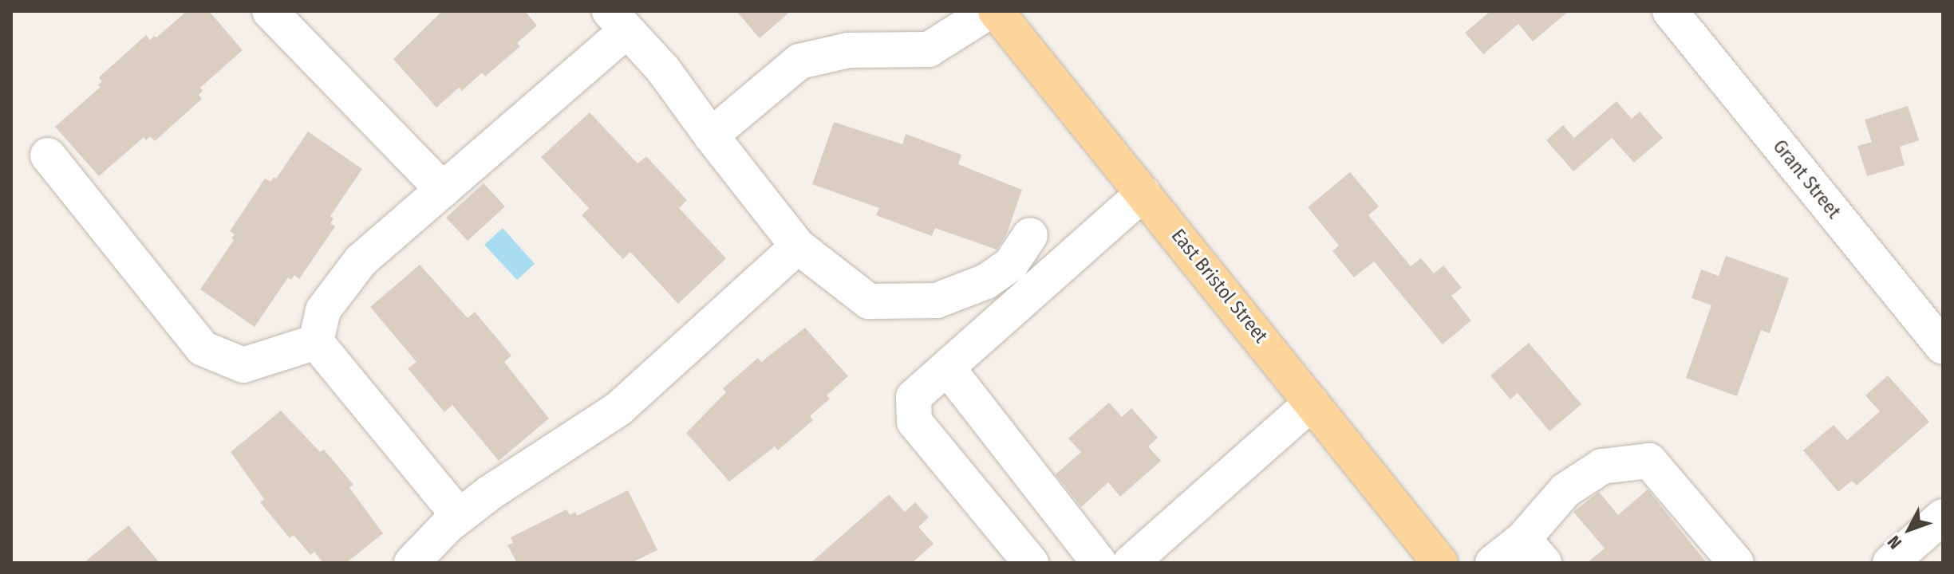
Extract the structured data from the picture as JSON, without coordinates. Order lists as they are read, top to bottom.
{
  "streets": {
    "main road": ["East Bristol Street"],
    "street": ["Grant Street"]
  },
  "north": "bottom left"
}
